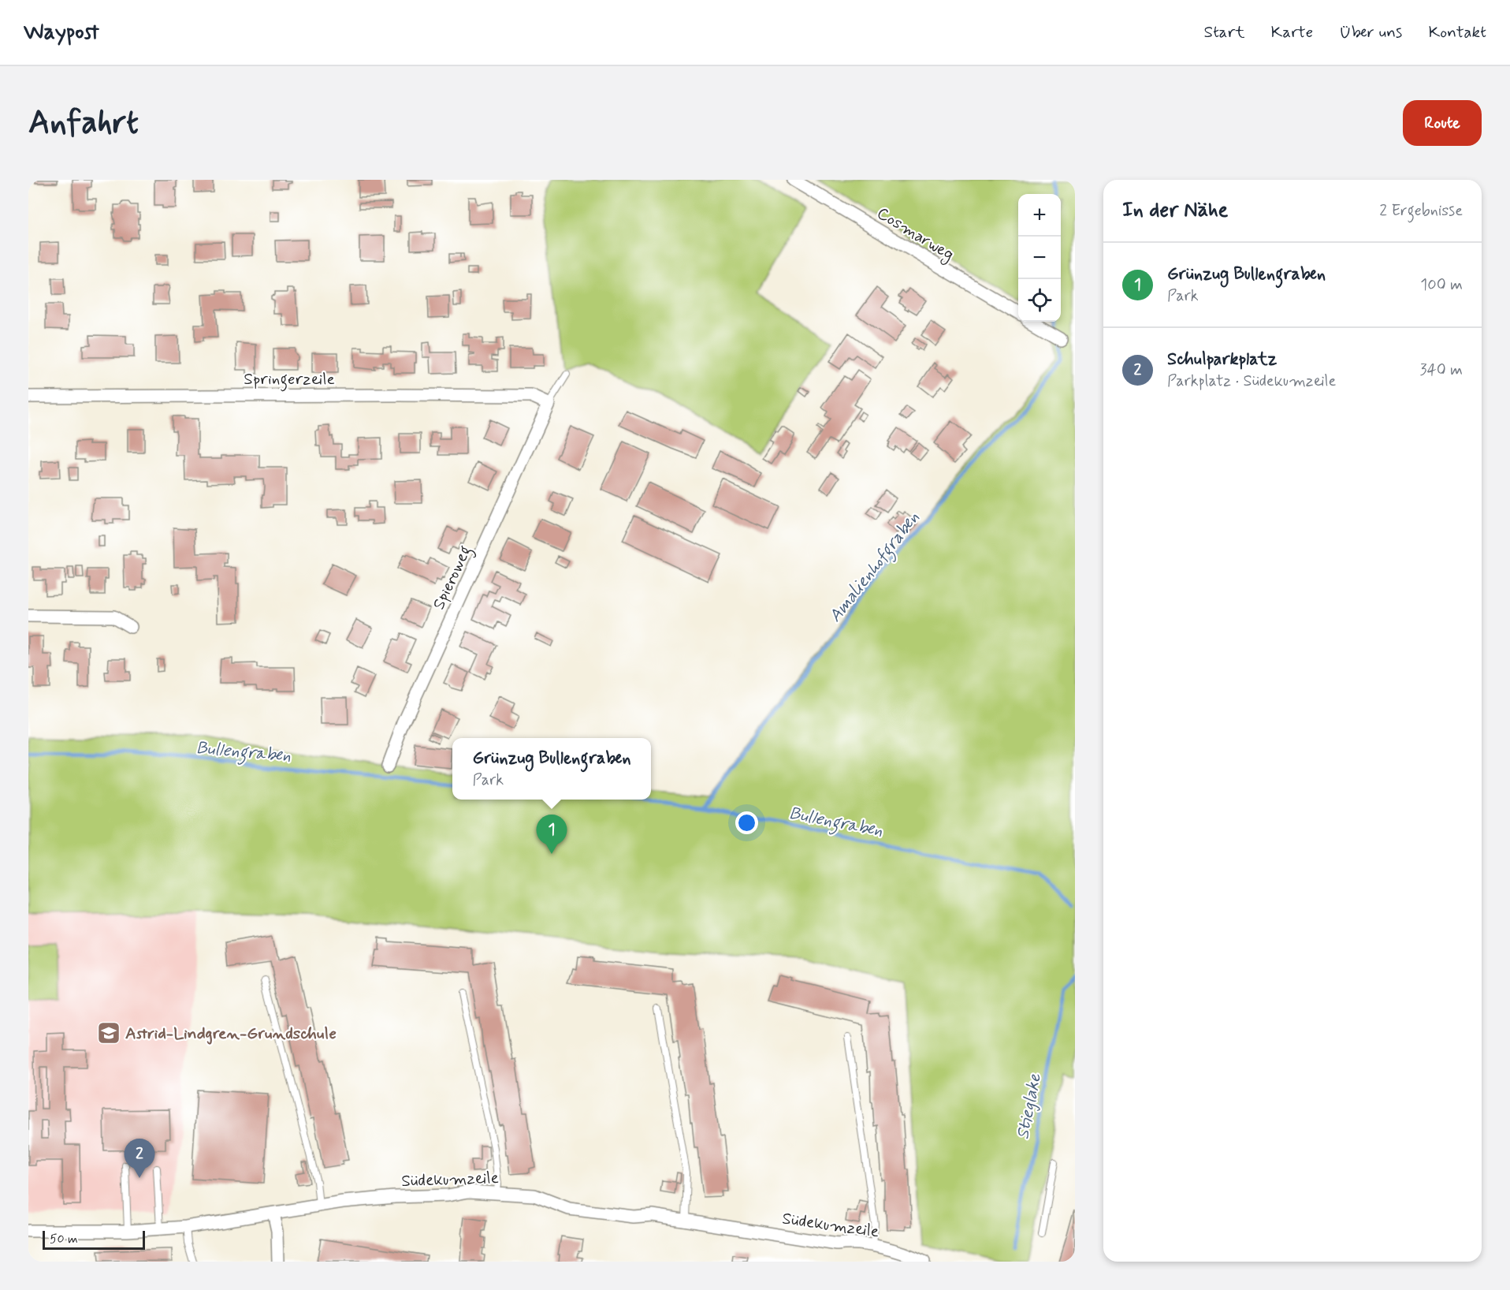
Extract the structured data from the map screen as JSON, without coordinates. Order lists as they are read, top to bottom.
{
  "streets": {
    "street": [
      "Cosmarweg",
      "Springerzeile",
      "Spieroweg",
      "Südekumzeile"
    ]
  },
  "crossings": [
    ["Springerzeile", "Spieroweg"]
  ],
  "water": ["Amalienhofgraben", "Bullengraben", "Stieglake"],
  "places": {
    "school or university": ["Astrid-Lindgren-Grundschule"]
  },
  "scale_bar": "50 m",
  "page": {
    "header": "Waypost",
    "nav": [
      "Start",
      "Karte",
      "Über uns",
      "Kontakt"
    ],
    "buttons": "Route",
    "title": "Anfahrt",
    "heading": ["In der Nähe", "2 Ergebnisse"],
    "map_buttons": ["+", "−"],
    "list": [
      {
        "mark": "1",
        "name": "Grünzug Bullengraben",
        "note": "Park",
        "value": "100 m"
      },
      {
        "mark": "2",
        "name": "Schulparkplatz",
        "note": "Parkplatz · Südekumzeile",
        "value": "340 m"
      }
    ],
    "popup": ["Grünzug Bullengraben", "Park"],
    "pins": ["1", "2"],
    "scale": "50 m"
  }
}
